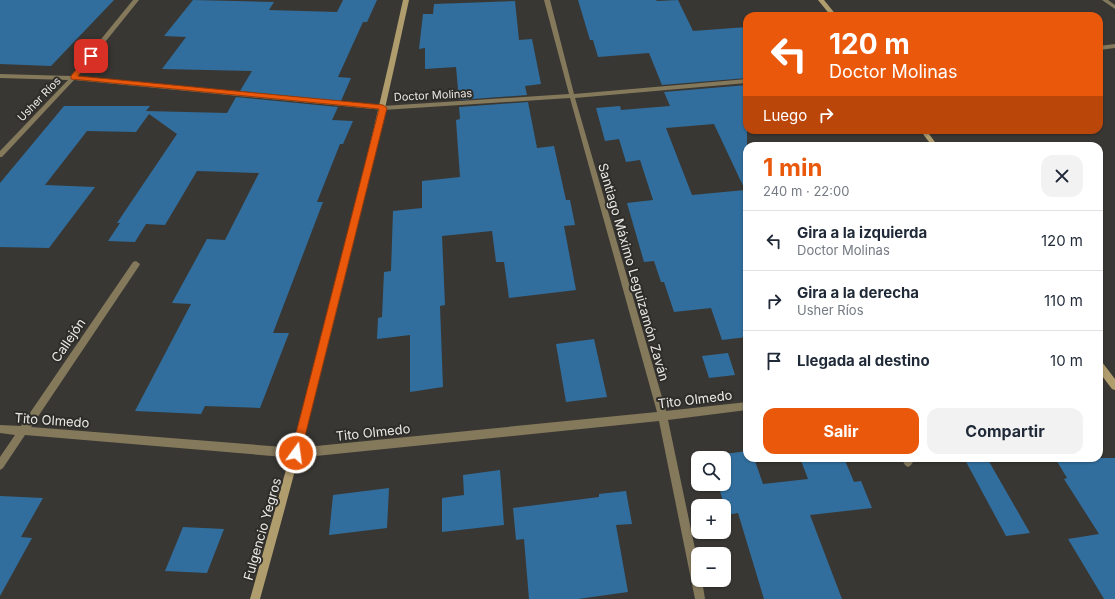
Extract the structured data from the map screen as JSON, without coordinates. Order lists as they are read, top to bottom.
{
  "streets": {
    "street": [
      "Doctor Molinas",
      "Usher Ríos",
      "Santiago Máximo Leguizamón Zaván",
      "Callejón",
      "Tito Olmedo",
      "Fulgencio Yegros"
    ]
  },
  "crossings": [
    ["Doctor Molinas", "Usher Ríos"],
    ["Doctor Molinas", "Santiago Máximo Leguizamón Zaván"],
    ["Doctor Molinas", "Fulgencio Yegros"],
    ["Santiago Máximo Leguizamón Zaván", "Tito Olmedo"],
    ["Callejón", "Tito Olmedo"],
    ["Tito Olmedo", "Fulgencio Yegros"]
  ],
  "page": {
    "turn": ["120 m", "Doctor Molinas"],
    "then": "Luego",
    "heading": ["1 min", "240 m · 22:00"],
    "list": [
      {
        "name": "Gira a la izquierda",
        "note": "Doctor Molinas",
        "value": "120 m"
      },
      {
        "name": "Gira a la derecha",
        "note": "Usher Ríos",
        "value": "110 m"
      },
      {
        "name": "Llegada al destino",
        "value": "10 m"
      }
    ],
    "buttons": ["Salir", "Compartir"],
    "map_buttons": ["+", "−"]
  }
}
